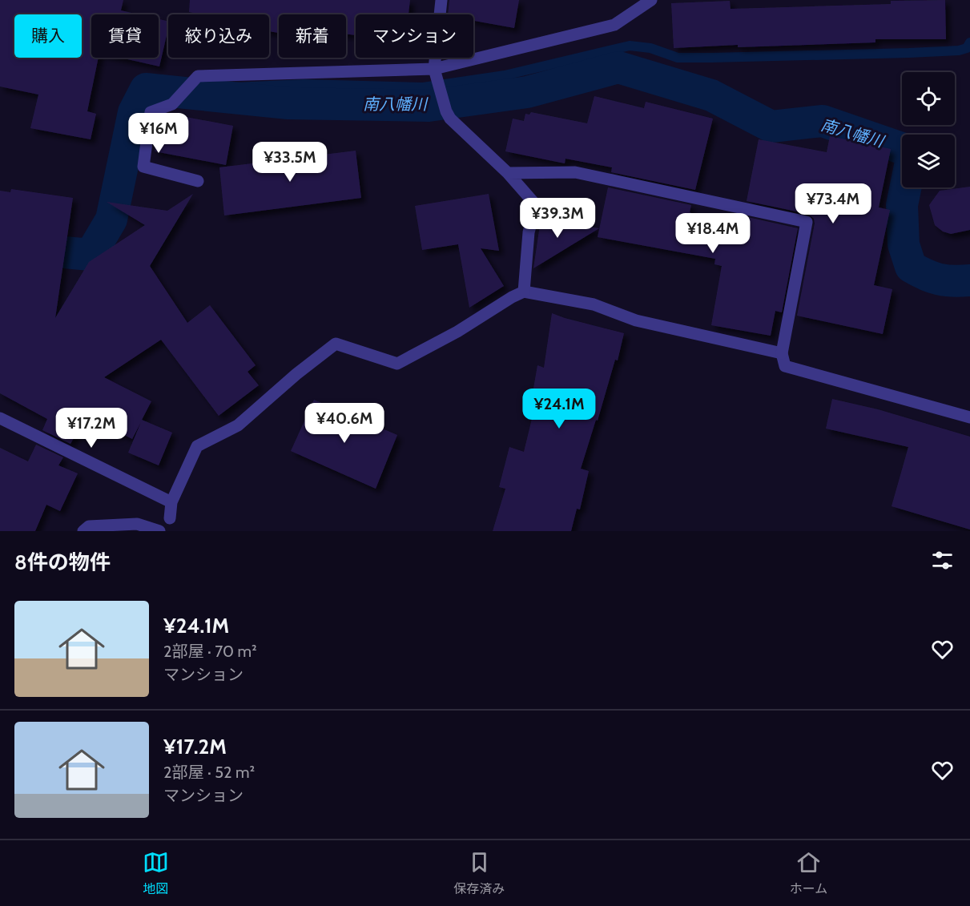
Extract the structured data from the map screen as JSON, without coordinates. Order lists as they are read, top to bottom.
{
  "water": ["南八幡川"],
  "page": {
    "chip": [
      "購入",
      "賃貸",
      "絞り込み",
      "新着",
      "マンション"
    ],
    "price": [
      "¥16M",
      "¥33.5M",
      "¥73.4M",
      "¥39.3M",
      "¥18.4M",
      "¥24.1M",
      "¥40.6M",
      "¥17.2M"
    ],
    "heading": "8件の物件",
    "list": [
      {
        "name": "¥24.1M",
        "note": "2部屋 · 70 m² · マンション"
      },
      {
        "name": "¥17.2M",
        "note": "2部屋 · 52 m² · マンション"
      }
    ],
    "tabs": ["地図", "保存済み", "ホーム"]
  }
}
